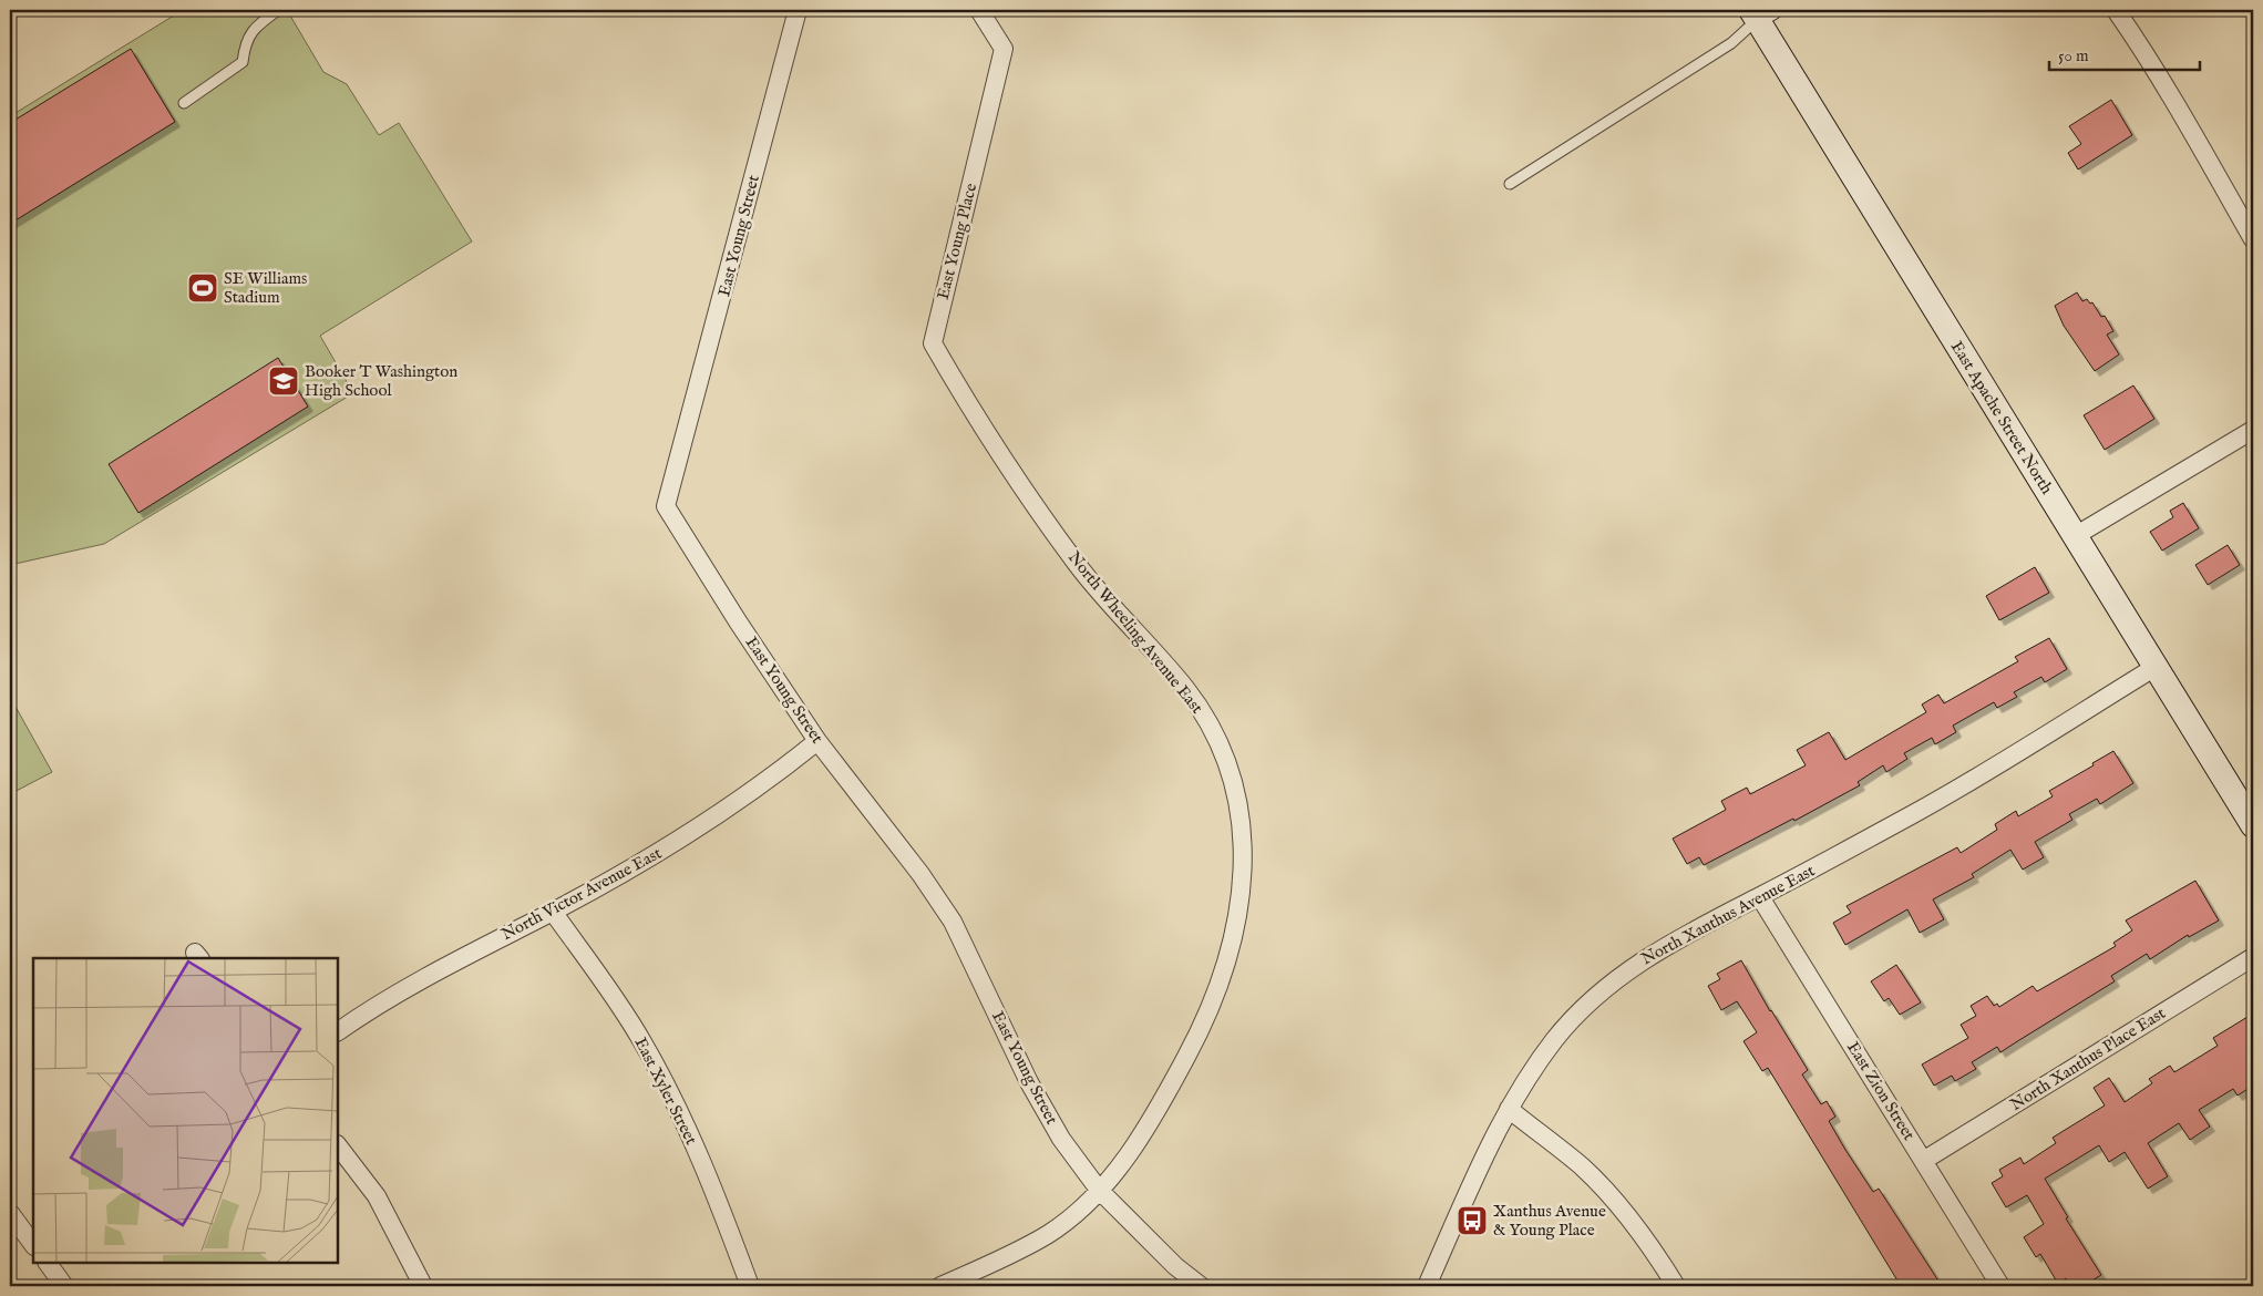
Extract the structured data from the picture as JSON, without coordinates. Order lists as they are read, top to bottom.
{
  "streets": {
    "main road": ["East Apache Street North"],
    "street": [
      "East Young Street",
      "East Young Place",
      "North Wheeling Avenue East",
      "North Victor Avenue East",
      "North Xanthus Avenue East",
      "North Xanthus Place East",
      "East Xyler Street",
      "East Zion Street"
    ]
  },
  "crossings": [
    ["East Young Street", "North Wheeling Avenue East"],
    ["East Young Street", "North Victor Avenue East"],
    ["East Young Place", "North Wheeling Avenue East"],
    ["East Apache Street North", "North Xanthus Avenue East"],
    ["North Victor Avenue East", "East Xyler Street"],
    ["North Xanthus Avenue East", "East Zion Street"],
    ["North Xanthus Place East", "East Zion Street"]
  ],
  "places": {
    "sports": ["SE Williams Stadium"],
    "school or university": ["Booker T Washington High School"],
    "bus stop": ["Xanthus Avenue & Young Place"]
  },
  "scale_bar": "50 m"
}
